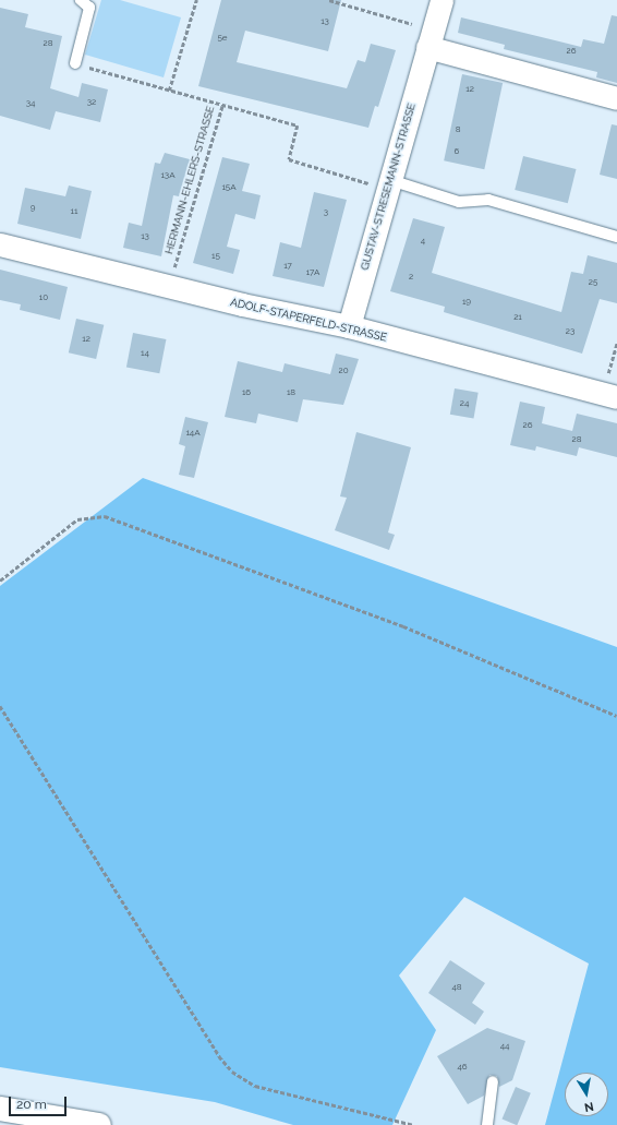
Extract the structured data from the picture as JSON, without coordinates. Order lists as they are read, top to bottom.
{
  "streets": {
    "street": ["GUSTAV-STRESEMANN-STRASSE", "ADOLF-STAPERFELD-STRASSE"],
    "path": ["HERMANN-EHLERS-STRASSE"]
  },
  "crossings": [
    ["HERMANN-EHLERS-STRASSE", "ADOLF-STAPERFELD-STRASSE"],
    ["GUSTAV-STRESEMANN-STRASSE", "ADOLF-STAPERFELD-STRASSE"]
  ],
  "house_numbers": [
    "13",
    "5e",
    "28",
    "26",
    "12",
    "32",
    "34",
    "8",
    "6",
    "13A",
    "15A",
    "9",
    "11",
    "3",
    "13",
    "4",
    "15",
    "17",
    "17A",
    "2",
    "25",
    "10",
    "19",
    "21",
    "23",
    "12",
    "14",
    "20",
    "16",
    "18",
    "24",
    "26",
    "14A",
    "28",
    "48",
    "44",
    "46"
  ],
  "scale_bar": "20 m",
  "north": "bottom"
}
